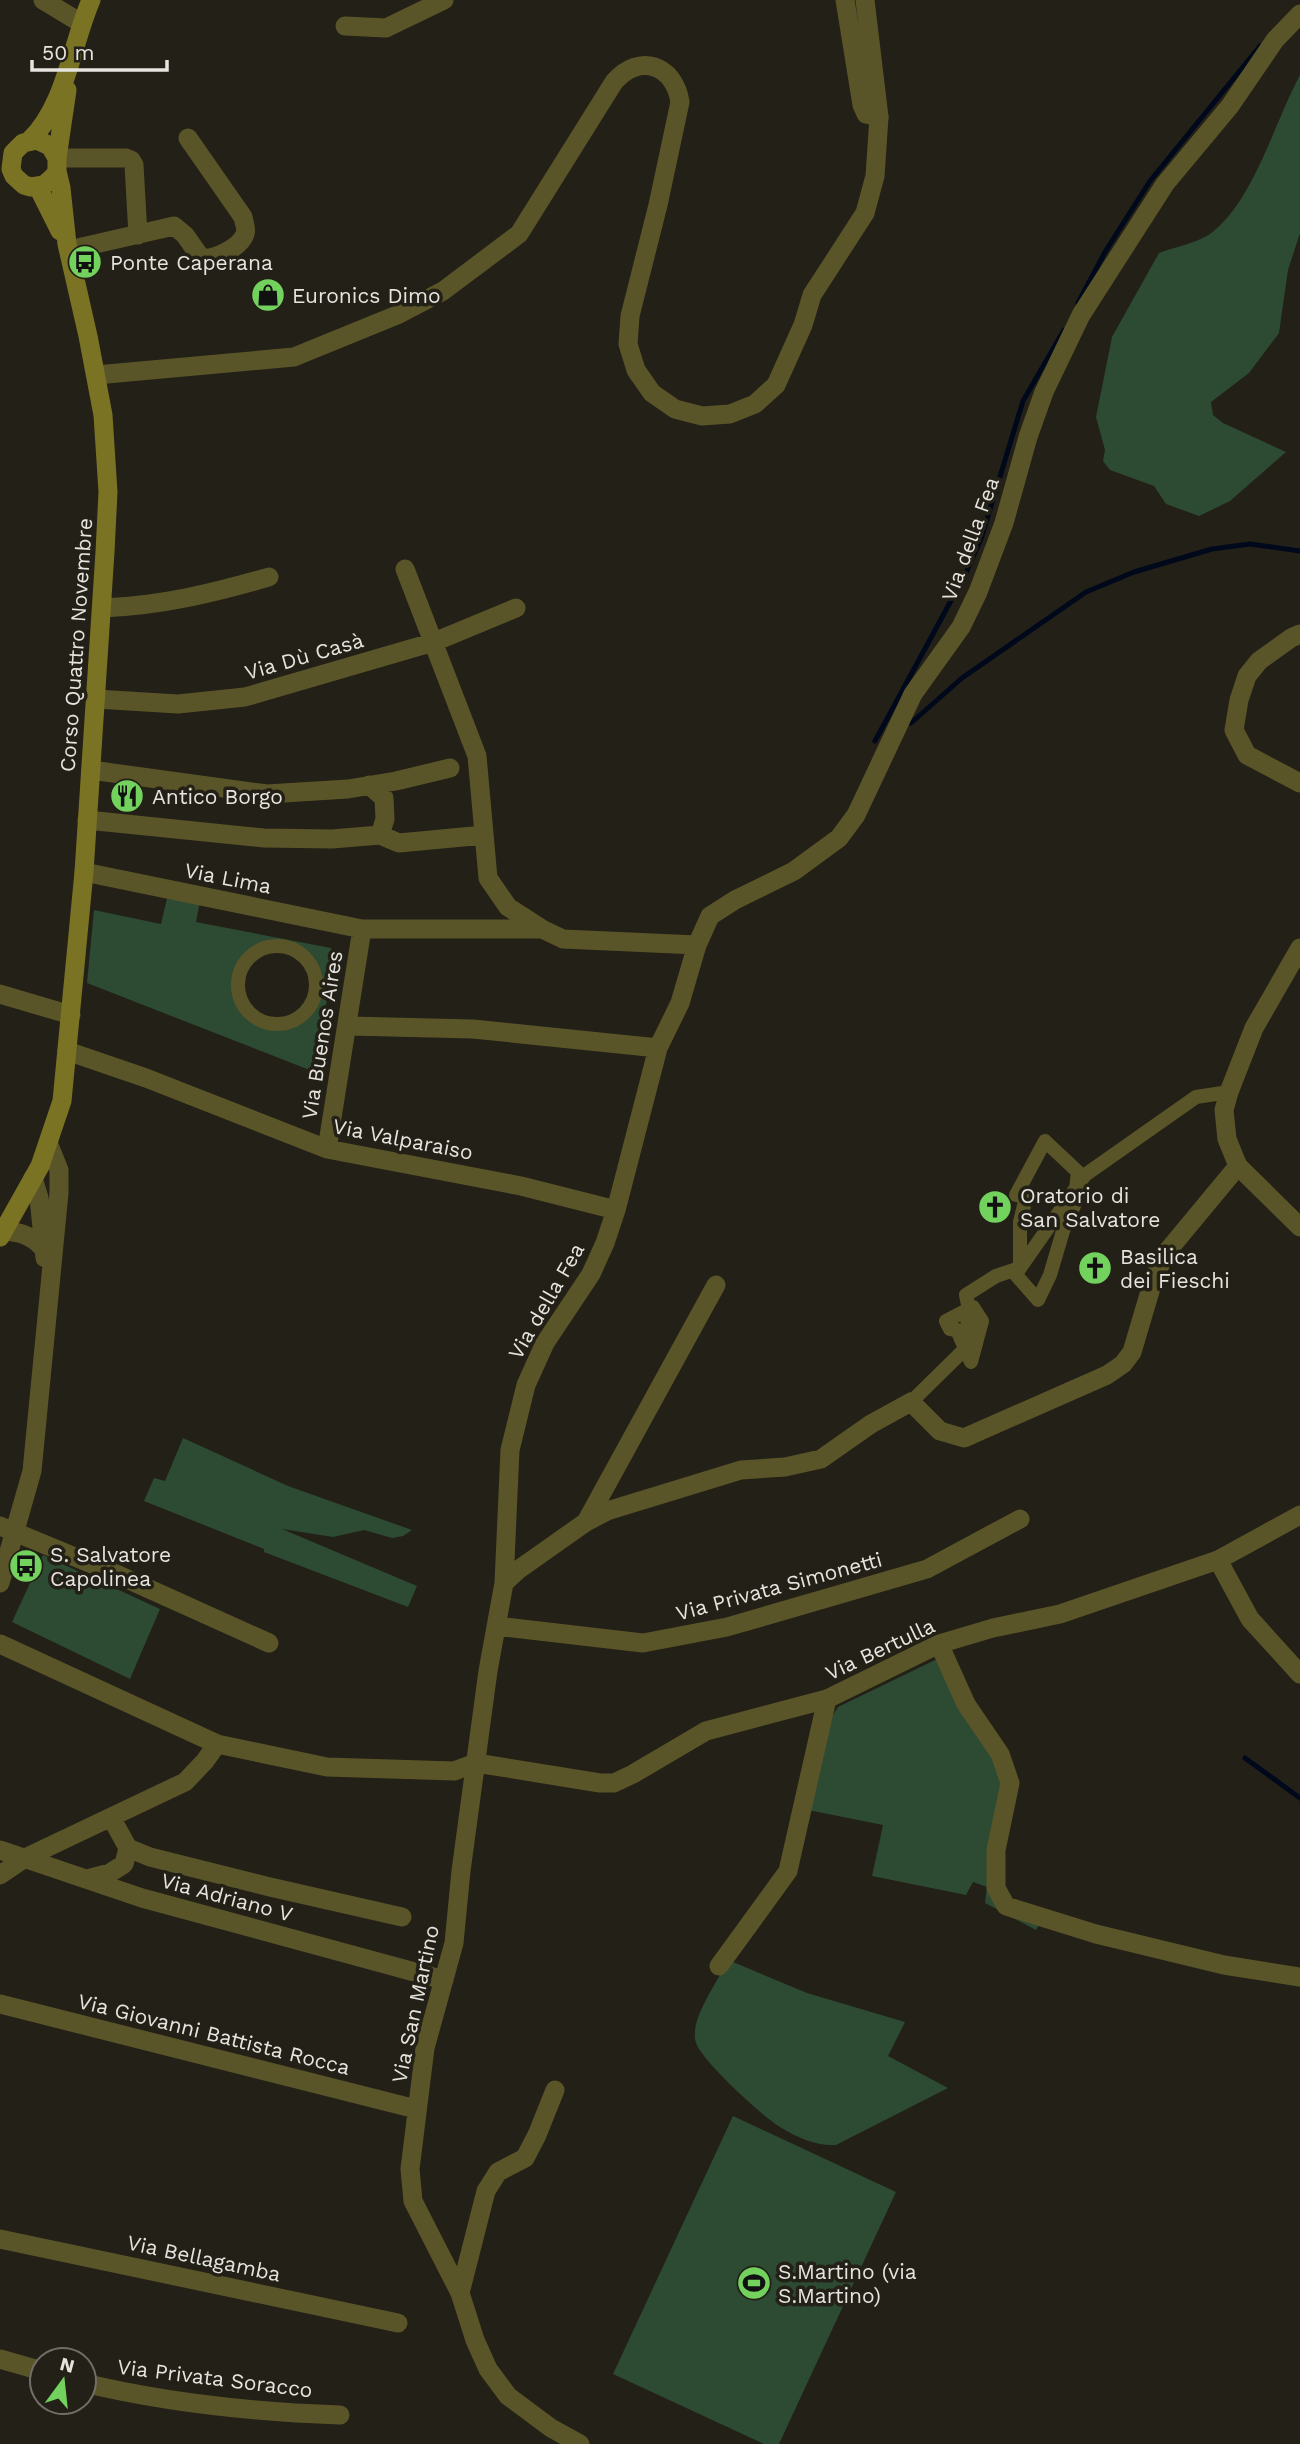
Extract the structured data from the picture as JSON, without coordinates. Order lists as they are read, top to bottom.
{
  "streets": {
    "main road": ["Corso Quattro Novembre"],
    "street": [
      "Via della Fea",
      "Via Dù Casà",
      "Via Lima",
      "Via Buenos Aires",
      "Via Valparaiso",
      "Via Privata Simonetti",
      "Via Bertulla",
      "Via Adriano V",
      "Via San Martino",
      "Via Giovanni Battista Rocca",
      "Via Bellagamba",
      "Via Privata Soracco"
    ]
  },
  "crossings": [
    ["Via della Fea", "Via Valparaiso"],
    ["Via della Fea", "Via Privata Simonetti"],
    ["Via della Fea", "Via San Martino"],
    ["Corso Quattro Novembre", "Via Dù Casà"],
    ["Corso Quattro Novembre", "Via Lima"],
    ["Corso Quattro Novembre", "Via Valparaiso"],
    ["Via Lima", "Via Buenos Aires"],
    ["Via Buenos Aires", "Via Valparaiso"],
    ["Via Privata Simonetti", "Via San Martino"],
    ["Via Bertulla", "Via San Martino"],
    ["Via Adriano V", "Via San Martino"],
    ["Via San Martino", "Via Giovanni Battista Rocca"]
  ],
  "places": {
    "bus stop": ["Ponte Caperana", "S. Salvatore Capolinea"],
    "shop": ["Euronics Dimo"],
    "restaurant": ["Antico Borgo"],
    "church": ["Oratorio di San Salvatore", "Basilica dei Fieschi"],
    "sports": ["S.Martino (via S.Martino)"]
  },
  "scale_bar": "50 m",
  "north": "top"
}
